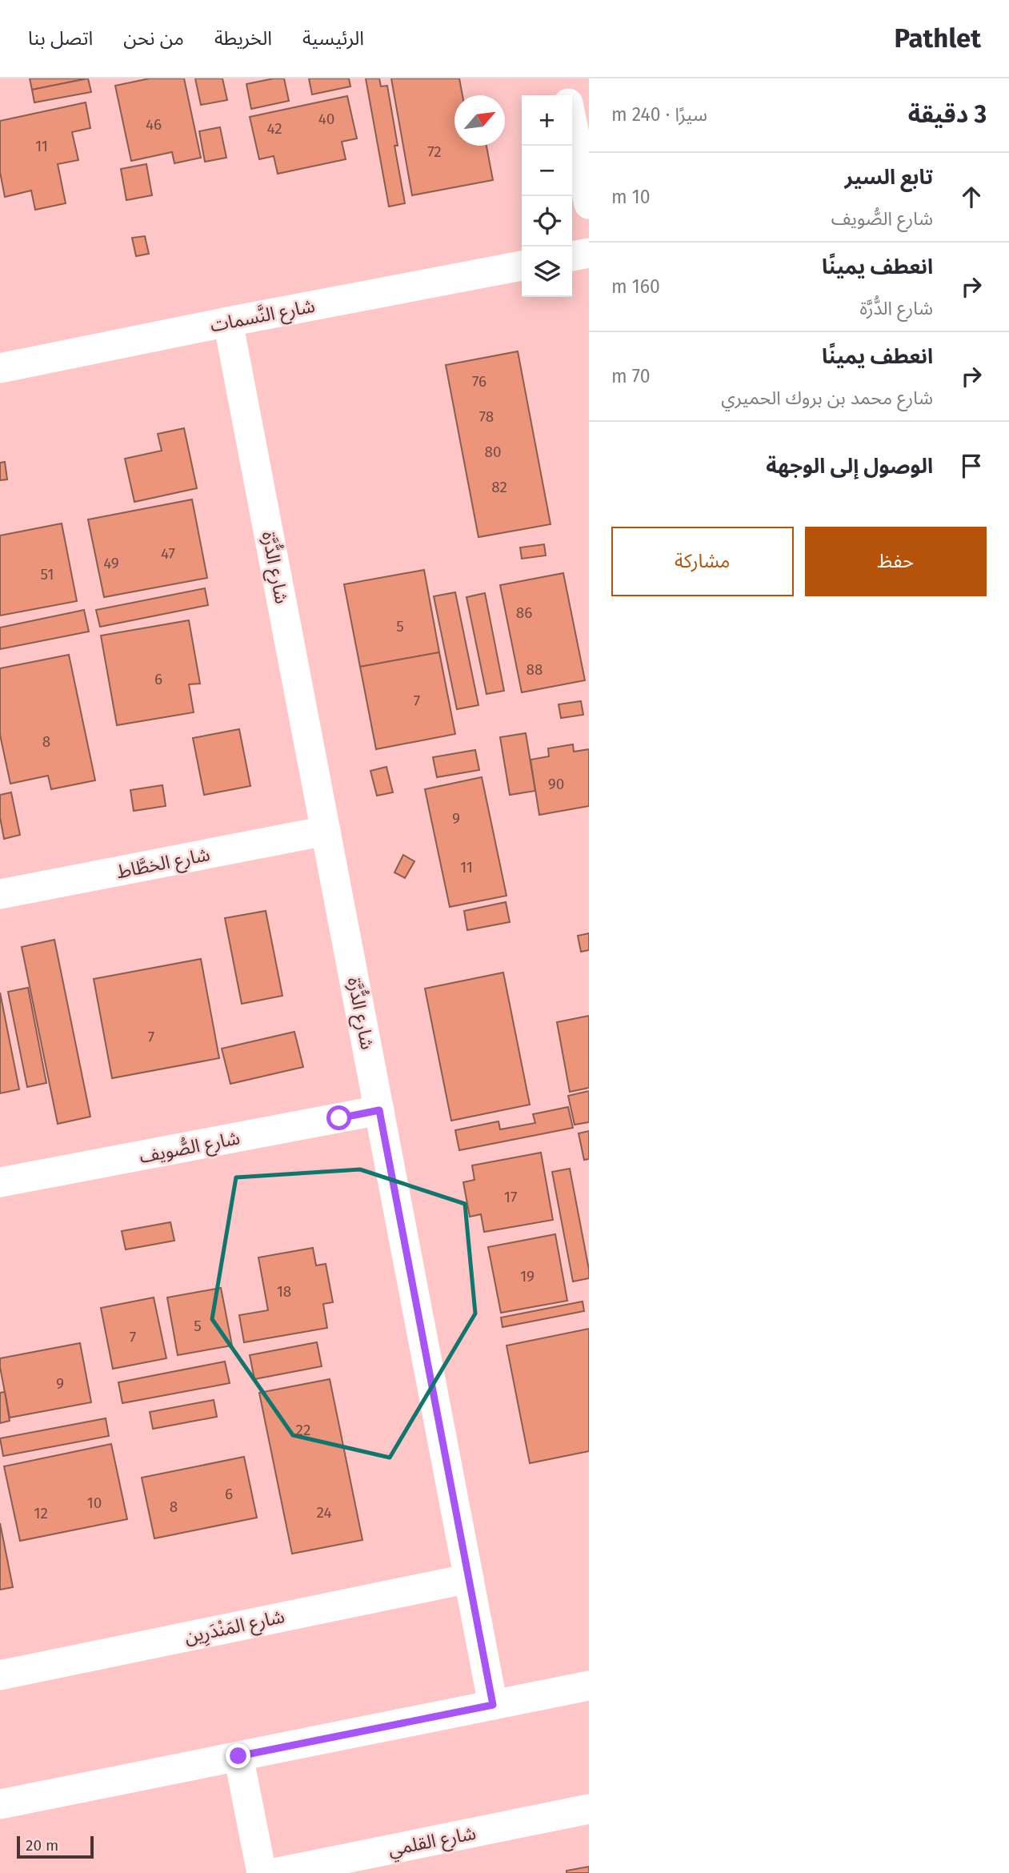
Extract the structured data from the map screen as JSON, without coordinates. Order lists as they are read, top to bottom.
{
  "streets": {
    "street": [
      "شارع النَّسمات",
      "شارع الدُّرَّة",
      "شارع الخطَّاط",
      "شارع الصُّويف",
      "شارع المَنْدَرِين",
      "شارع القلمي"
    ]
  },
  "crossings": [
    ["شارع النَّسمات", "شارع الدُّرَّة"],
    ["شارع الدُّرَّة", "شارع الخطَّاط"],
    ["شارع الدُّرَّة", "شارع الصُّويف"],
    ["شارع الدُّرَّة", "شارع المَنْدَرِين"]
  ],
  "house_numbers": [
    "40",
    "46",
    "42",
    "11",
    "72",
    "76",
    "78",
    "80",
    "82",
    "47",
    "49",
    "51",
    "86",
    "5",
    "88",
    "6",
    "7",
    "8",
    "90",
    "9",
    "11",
    "7",
    "17",
    "19",
    "18",
    "5",
    "7",
    "9",
    "22",
    "6",
    "10",
    "8",
    "24",
    "12"
  ],
  "scale_bar": "20 m",
  "north": "top right",
  "page": {
    "header": "Pathlet",
    "nav": [
      "الرئيسية",
      "الخريطة",
      "من نحن",
      "اتصل بنا"
    ],
    "heading": ["3 دقيقة", "سيرًا · 240 m"],
    "map_buttons": ["+", "−"],
    "list": [
      ["تابع السير", "شارع الصُّويف", "10 m"],
      ["انعطف يمينًا", "شارع الدُّرَّة", "160 m"],
      ["انعطف يمينًا", "شارع محمد بن بروك الحميري", "70 m"],
      "الوصول إلى الوجهة"
    ],
    "buttons": ["حفظ", "مشاركة"],
    "scale": "20 m"
  }
}
